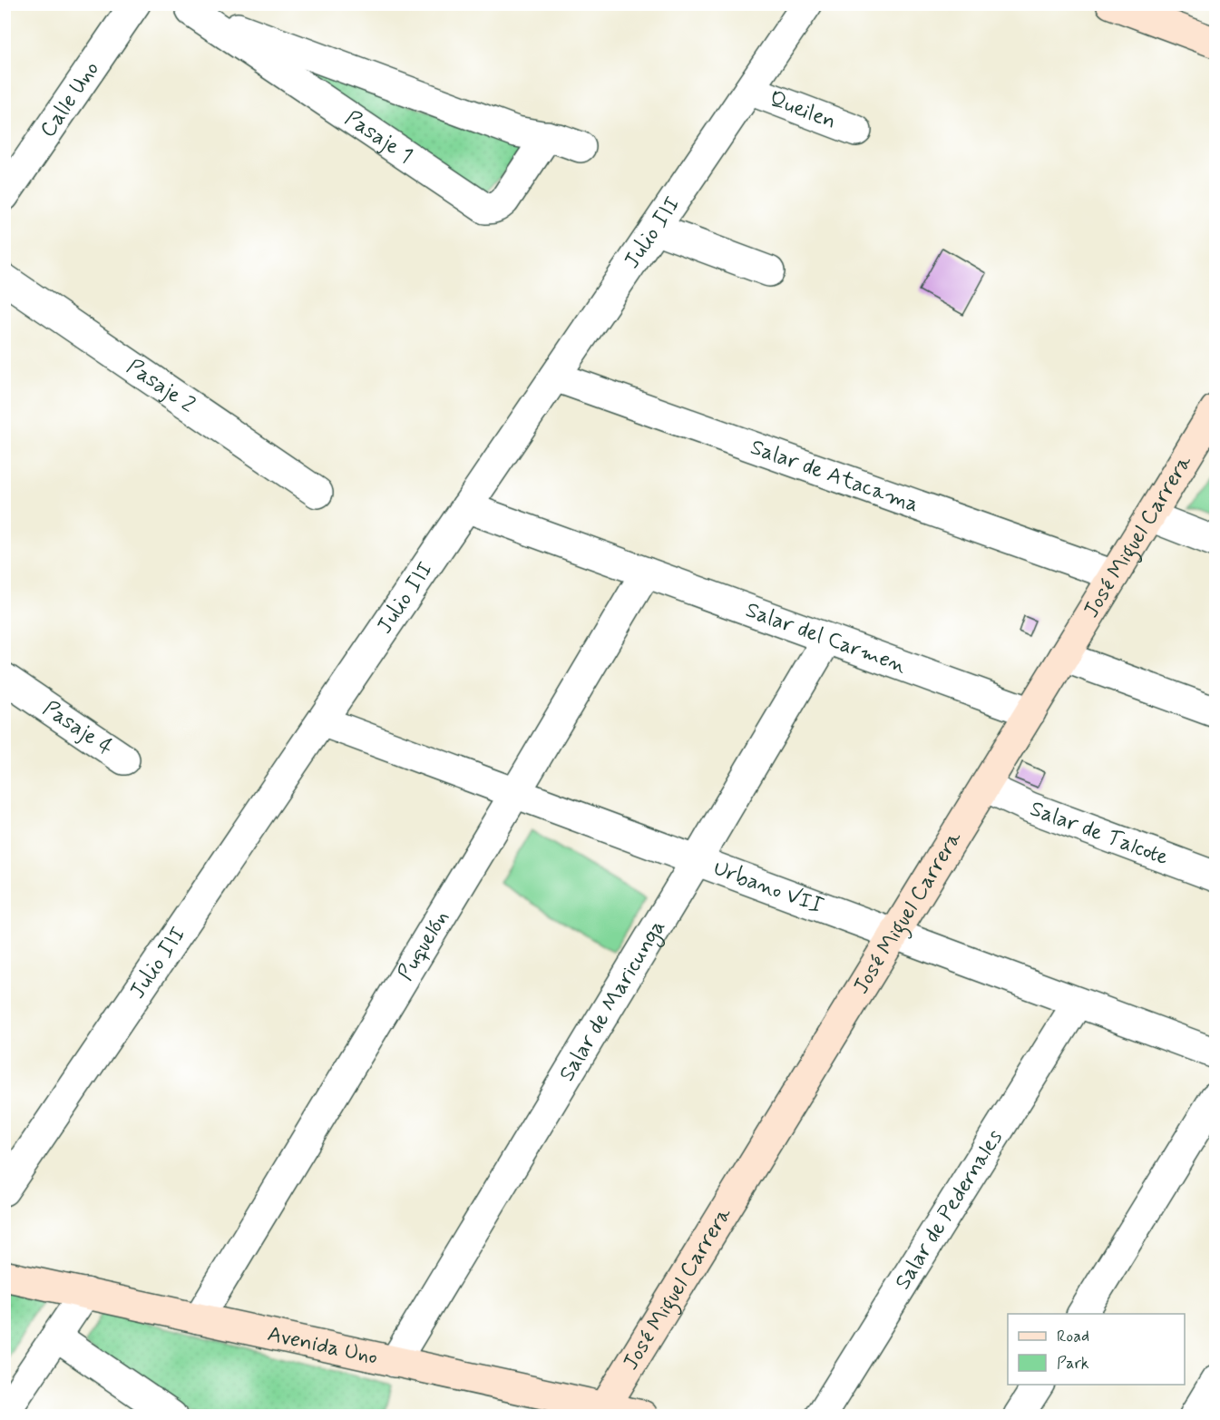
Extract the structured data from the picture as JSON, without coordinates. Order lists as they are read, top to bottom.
{
  "streets": {
    "street": [
      "Calle Uno",
      "Queilen",
      "Pasaje 1",
      "Julio III",
      "Pasaje 2",
      "Salar de Atacama",
      "José Miguel Carrera",
      "Salar del Carmen",
      "Pasaje 4",
      "Salar de Talcote",
      "Urbano VII",
      "Puquelón",
      "Salar de Maricunga",
      "Salar de Pedernales",
      "Avenida Uno"
    ]
  },
  "crossings": [
    ["Queilen", "Julio III"],
    ["Julio III", "Salar de Atacama"],
    ["Julio III", "Salar del Carmen"],
    ["Julio III", "Urbano VII"],
    ["Salar de Atacama", "José Miguel Carrera"],
    ["José Miguel Carrera", "Salar del Carmen"],
    ["José Miguel Carrera", "Salar de Talcote"],
    ["José Miguel Carrera", "Urbano VII"],
    ["José Miguel Carrera", "Avenida Uno"],
    ["Salar del Carmen", "Puquelón"],
    ["Salar del Carmen", "Salar de Maricunga"],
    ["Urbano VII", "Puquelón"],
    ["Urbano VII", "Salar de Maricunga"],
    ["Urbano VII", "Salar de Pedernales"],
    ["Puquelón", "Avenida Uno"],
    ["Salar de Maricunga", "Avenida Uno"]
  ],
  "legend": ["Road", "Park"]
}
